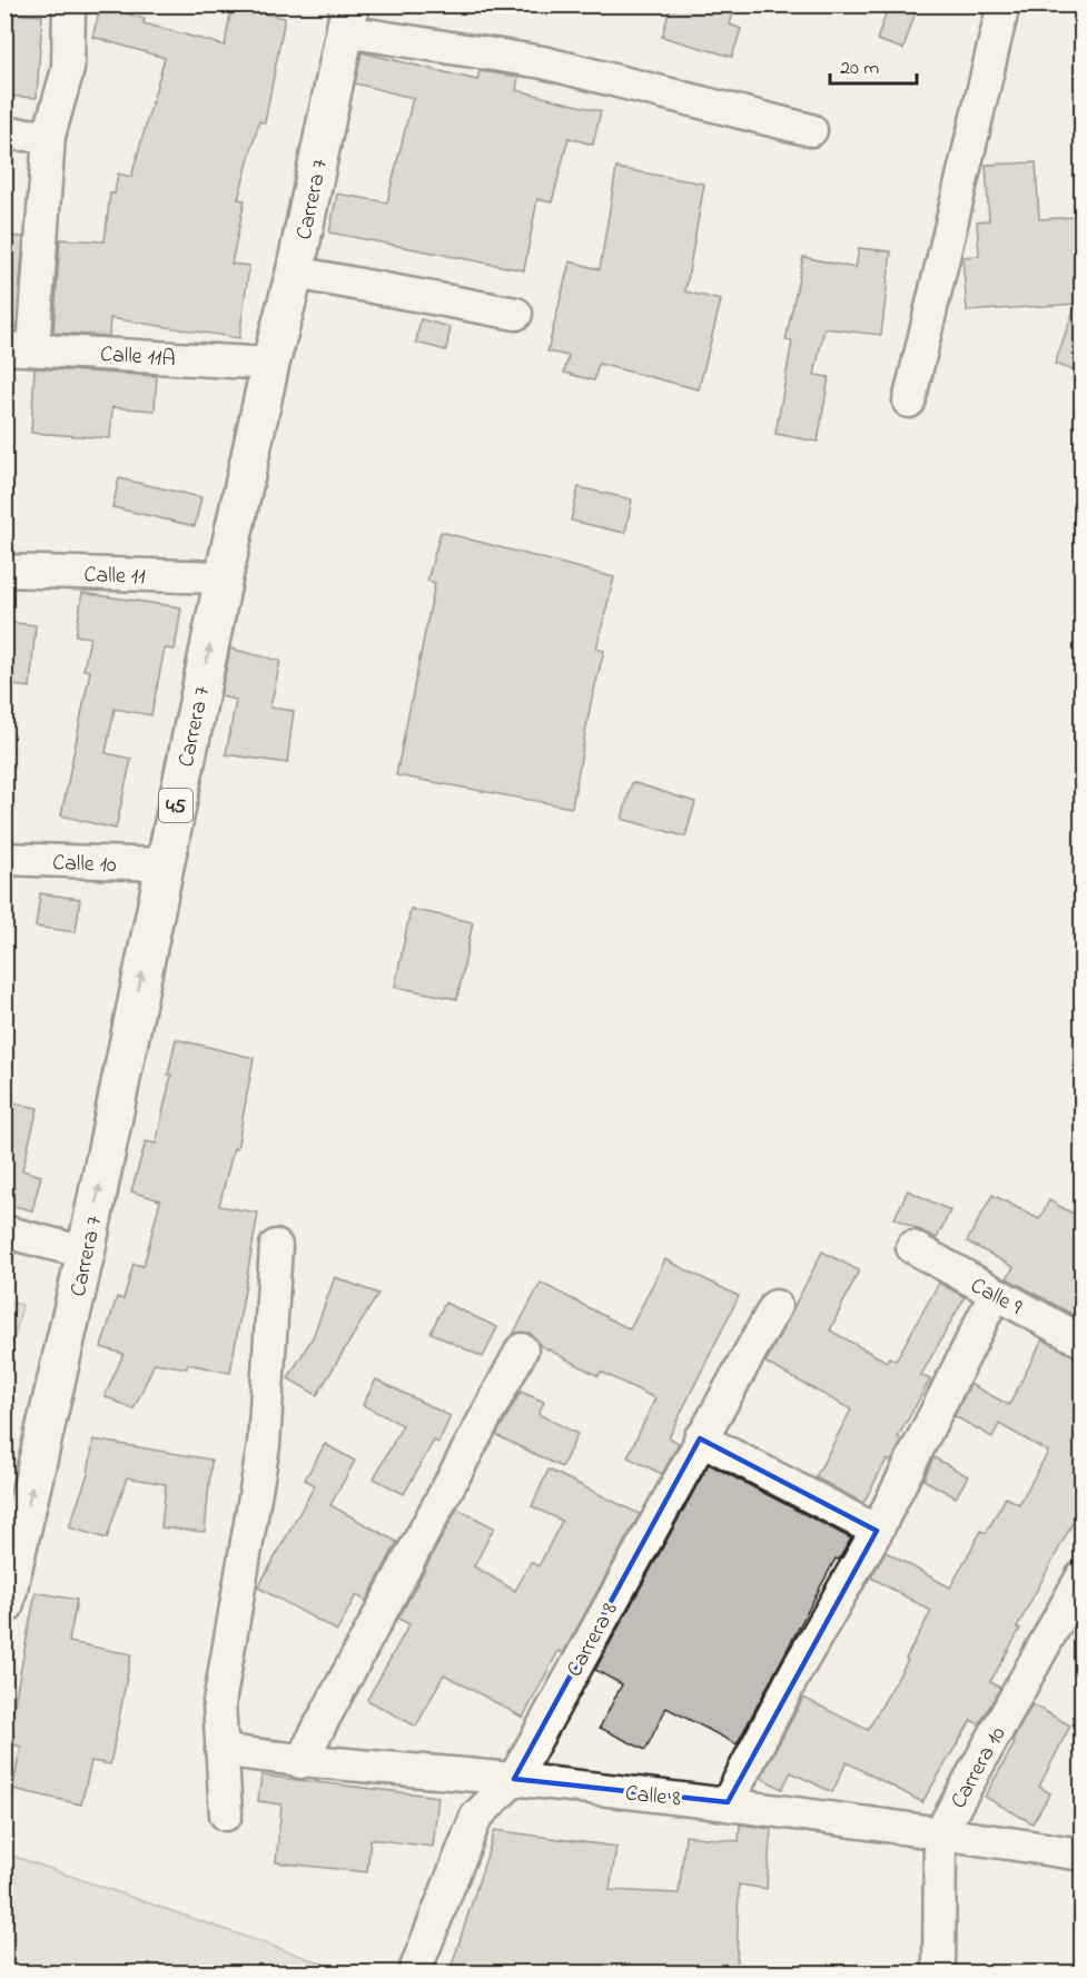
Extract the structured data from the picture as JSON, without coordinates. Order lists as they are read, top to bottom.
{
  "streets": {
    "main road": ["Carrera 7", "45"],
    "street": [
      "Calle 11A",
      "Calle 11",
      "Calle 10",
      "Calle 9",
      "Carrera 8",
      "Carrera 10",
      "Calle 8"
    ]
  },
  "crossings": [
    ["Carrera 7", "Calle 11A"],
    ["Carrera 7", "Calle 11"],
    ["Carrera 7", "Calle 10"],
    ["Carrera 8", "Calle 8"],
    ["Carrera 10", "Calle 8"]
  ],
  "one_way": ["Carrera 7"],
  "scale_bar": "20 m"
}
